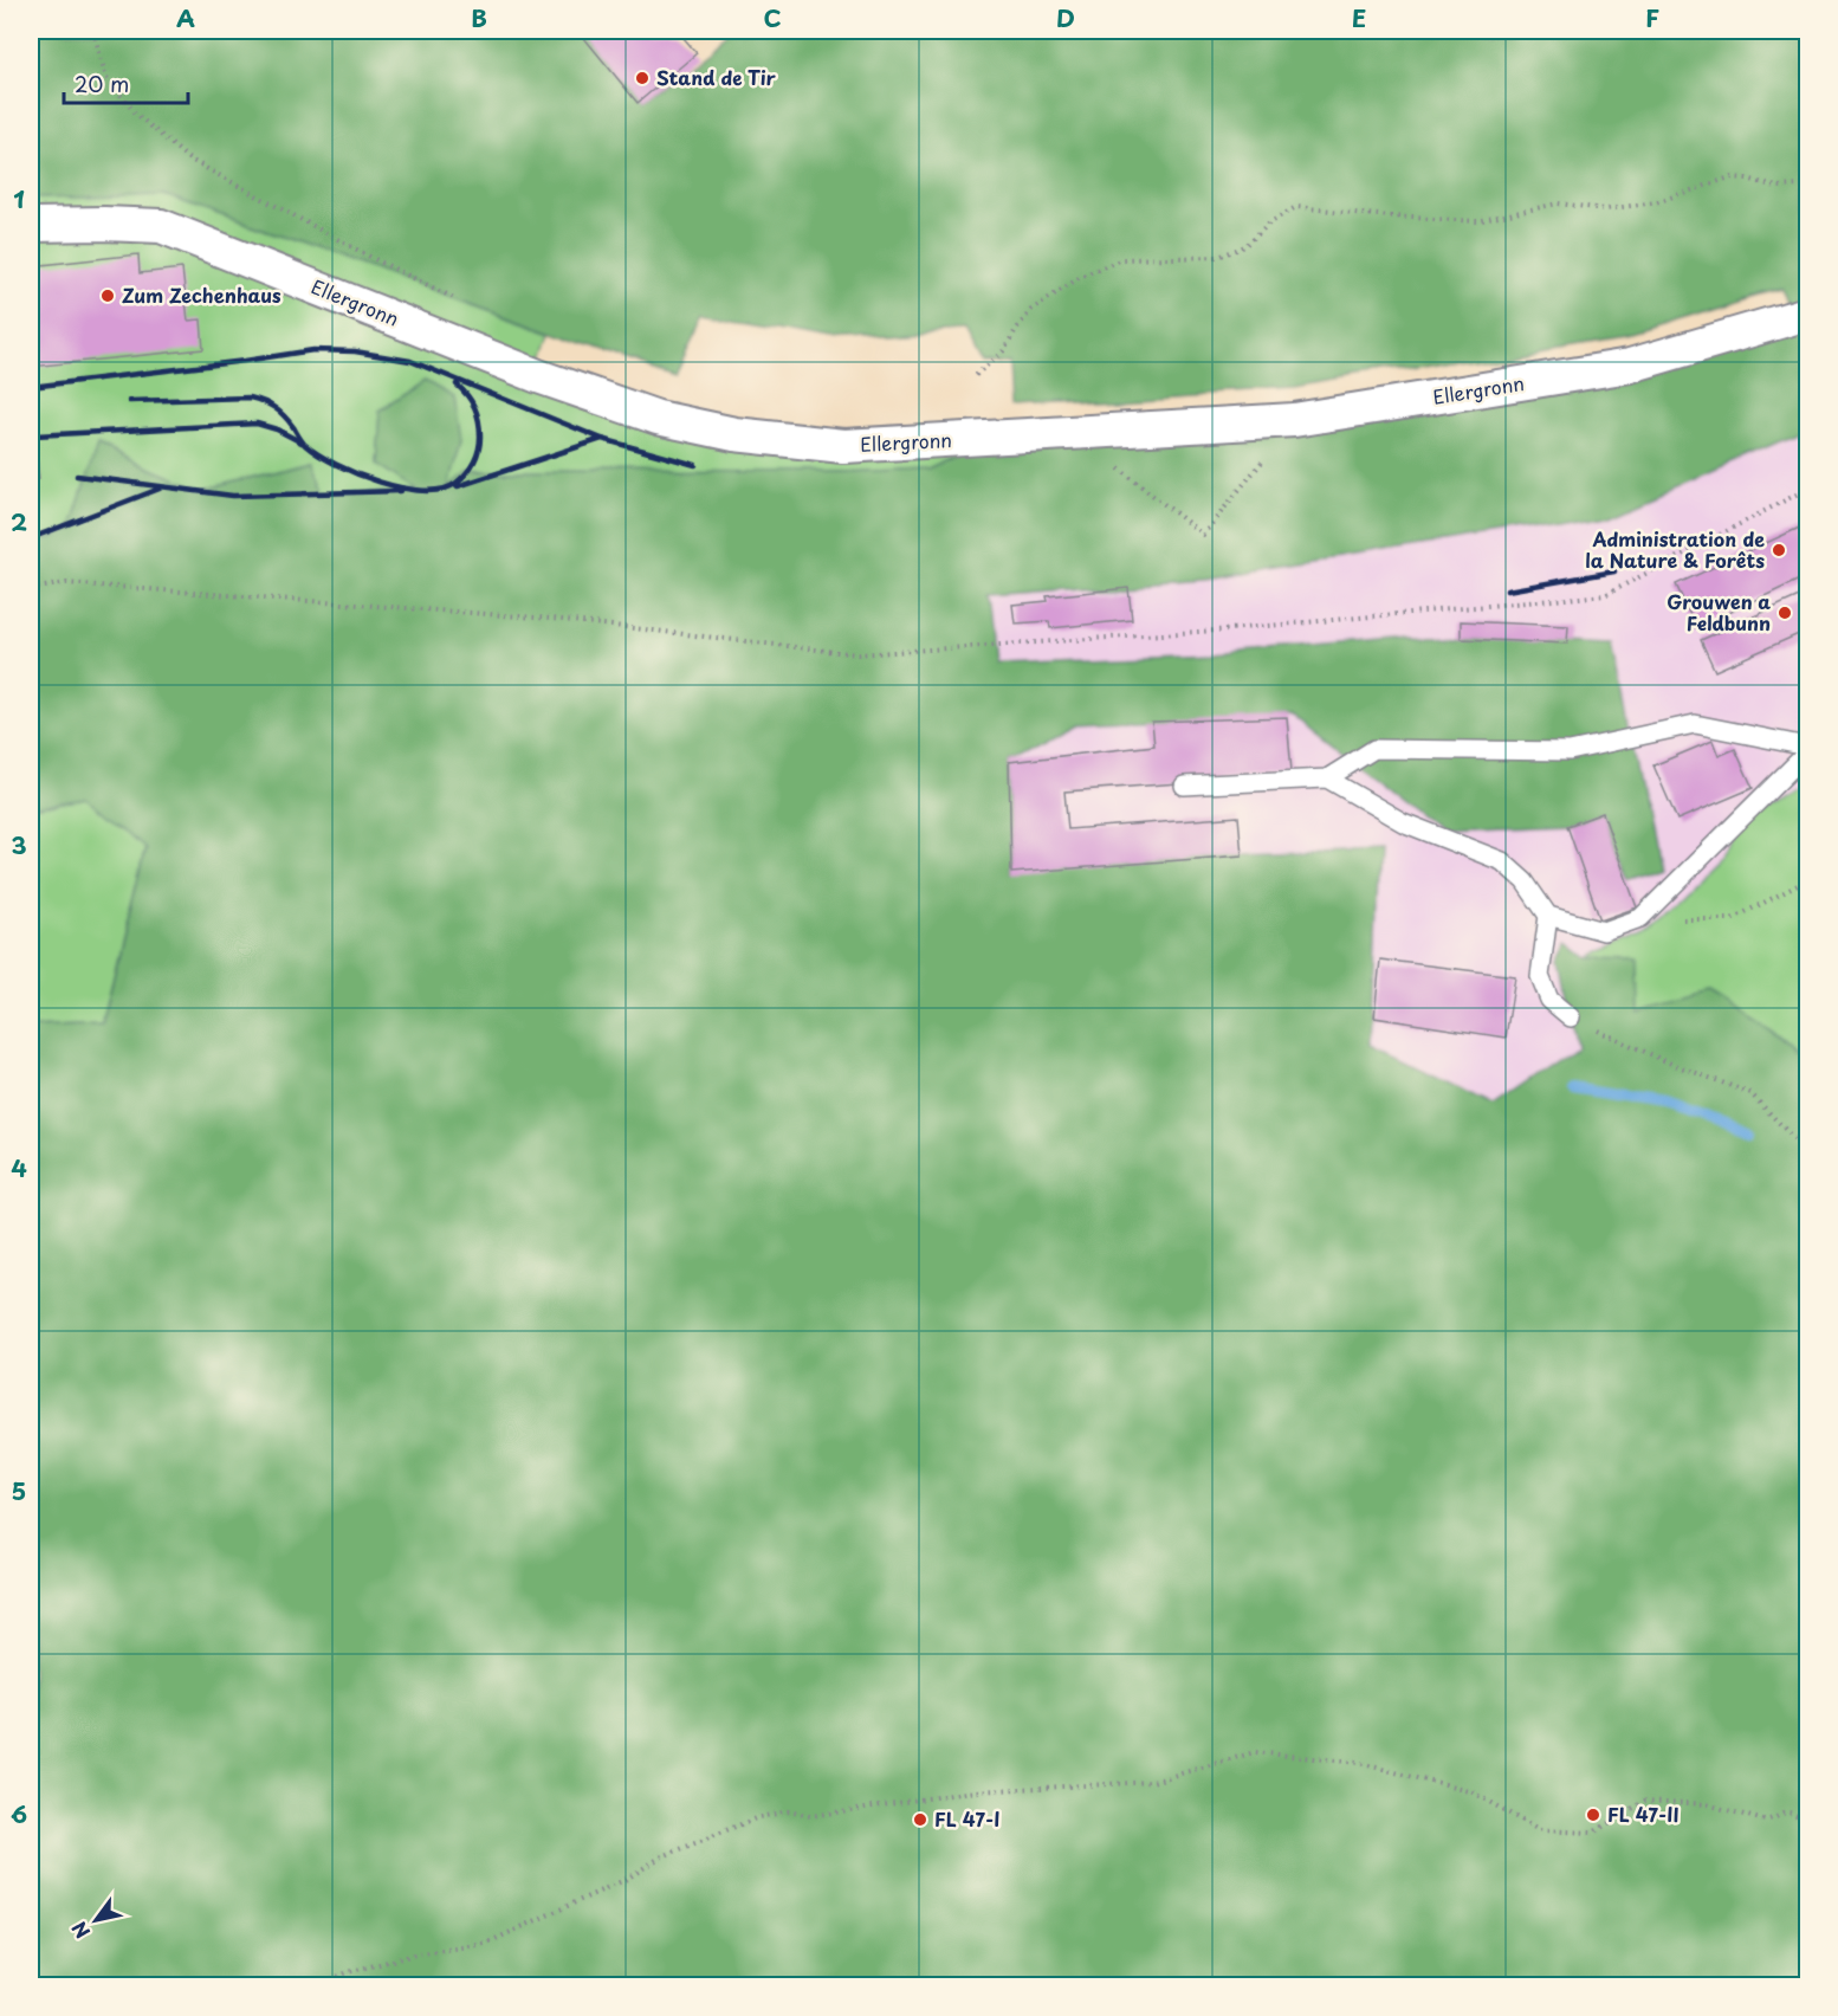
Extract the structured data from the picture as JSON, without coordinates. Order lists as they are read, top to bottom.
{
  "streets": {
    "street": ["Ellergronn"]
  },
  "places": [
    "Stand de Tir",
    "Zum Zechenhaus",
    "Administration de la Nature & Forêts",
    "Grouwen a Feldbunn",
    "FL 47-II",
    "FL 47-I"
  ],
  "scale_bar": "20 m",
  "north": "bottom left",
  "grid": {
    "columns": [
      "A",
      "B",
      "C",
      "D",
      "E",
      "F"
    ],
    "rows": [
      "1",
      "2",
      "3",
      "4",
      "5",
      "6"
    ]
  }
}
